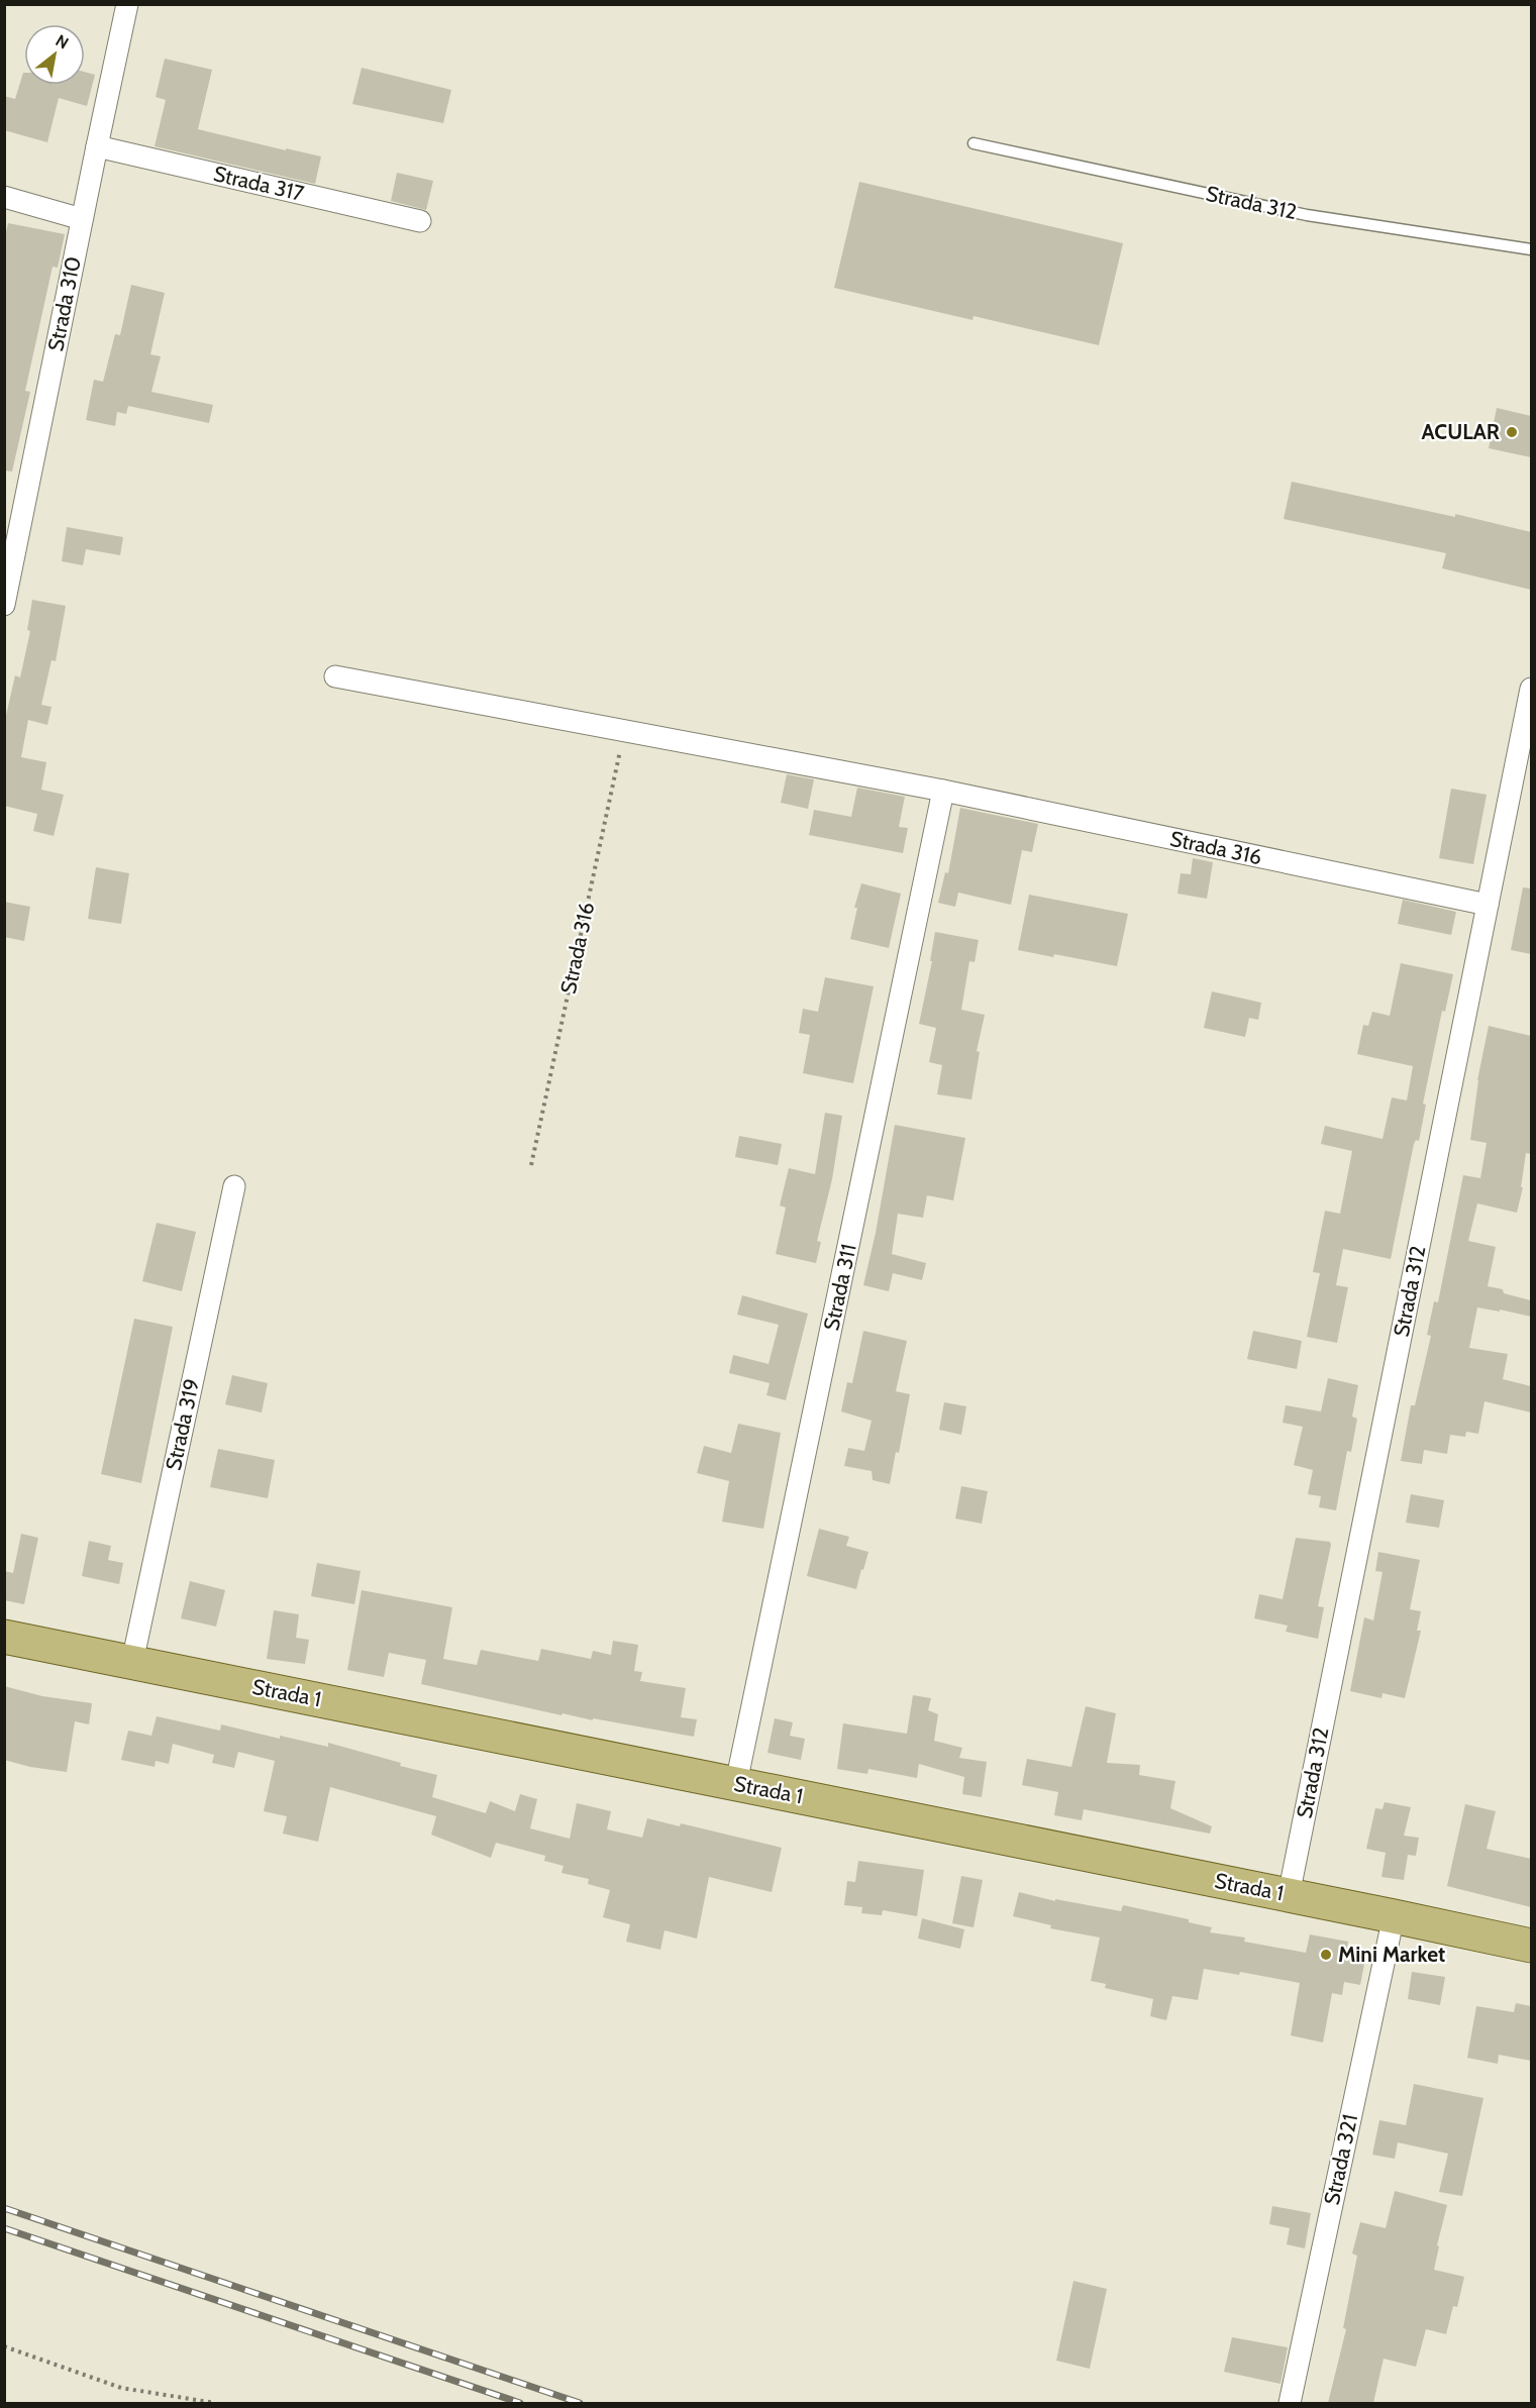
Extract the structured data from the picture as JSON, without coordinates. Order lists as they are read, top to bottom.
{
  "streets": {
    "main road": ["Strada 1"],
    "street": [
      "Strada 317",
      "Strada 312",
      "Strada 310",
      "Strada 316",
      "Strada 311",
      "Strada 319",
      "Strada 321"
    ]
  },
  "crossings": [
    ["Strada 317", "Strada 310"],
    ["Strada 312", "Strada 316"],
    ["Strada 312", "Strada 1"],
    ["Strada 316", "Strada 311"],
    ["Strada 311", "Strada 1"],
    ["Strada 319", "Strada 1"],
    ["Strada 1", "Strada 321"]
  ],
  "places": ["ACULAR", "Mini Market"],
  "north": "top right"
}
